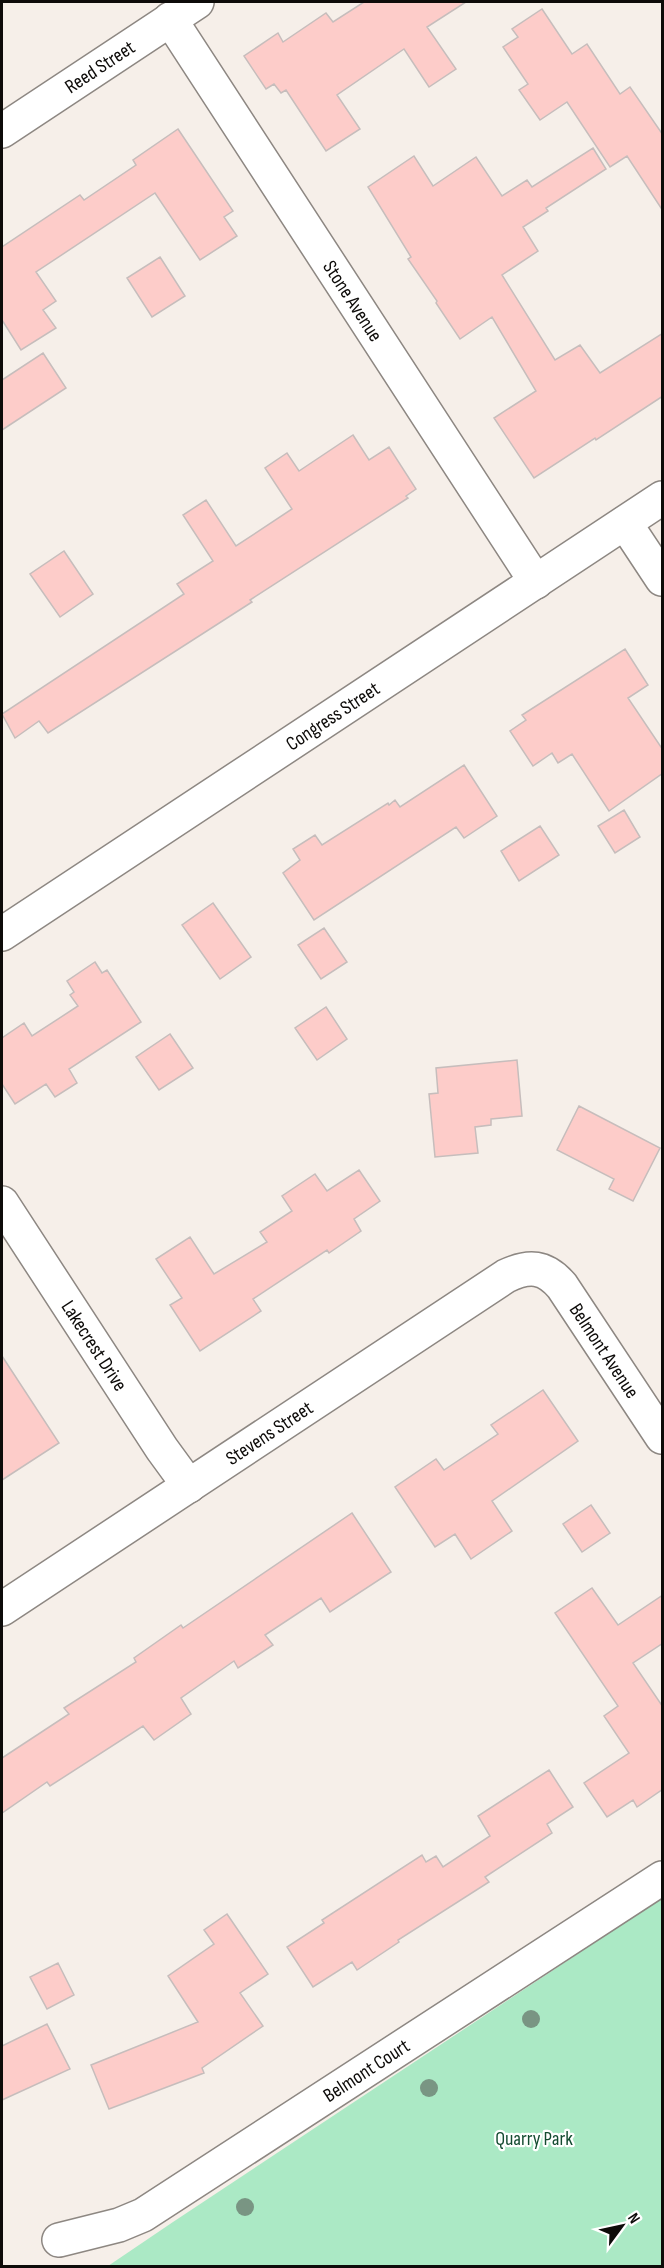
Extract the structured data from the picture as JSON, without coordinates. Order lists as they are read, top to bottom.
{
  "streets": {
    "street": [
      "Reed Street",
      "Stone Avenue",
      "Congress Street",
      "Lakecrest Drive",
      "Belmont Avenue",
      "Stevens Street",
      "Belmont Court"
    ]
  },
  "crossings": [
    ["Reed Street", "Stone Avenue"],
    ["Stone Avenue", "Congress Street"],
    ["Lakecrest Drive", "Stevens Street"],
    ["Belmont Avenue", "Stevens Street"]
  ],
  "parks": ["Quarry Park"],
  "north": "top right"
}
